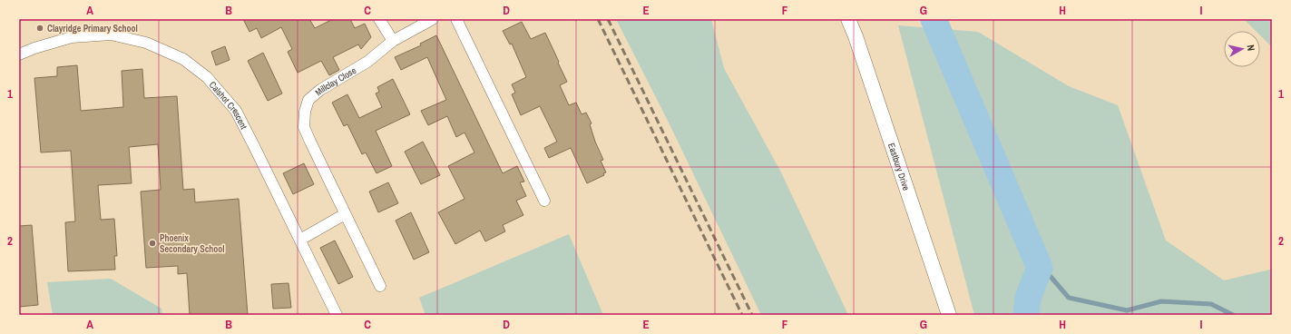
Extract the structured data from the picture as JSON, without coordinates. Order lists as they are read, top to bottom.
{
  "streets": {
    "street": ["Millclay Close", "Calshot Crescent", "Eastbury Drive"]
  },
  "places": ["Clayridge Primary School", "Phoenix Secondary School"],
  "north": "right",
  "grid": {
    "columns": [
      "A",
      "B",
      "C",
      "D",
      "E",
      "F",
      "G",
      "H",
      "I"
    ],
    "rows": ["1", "2"]
  }
}
